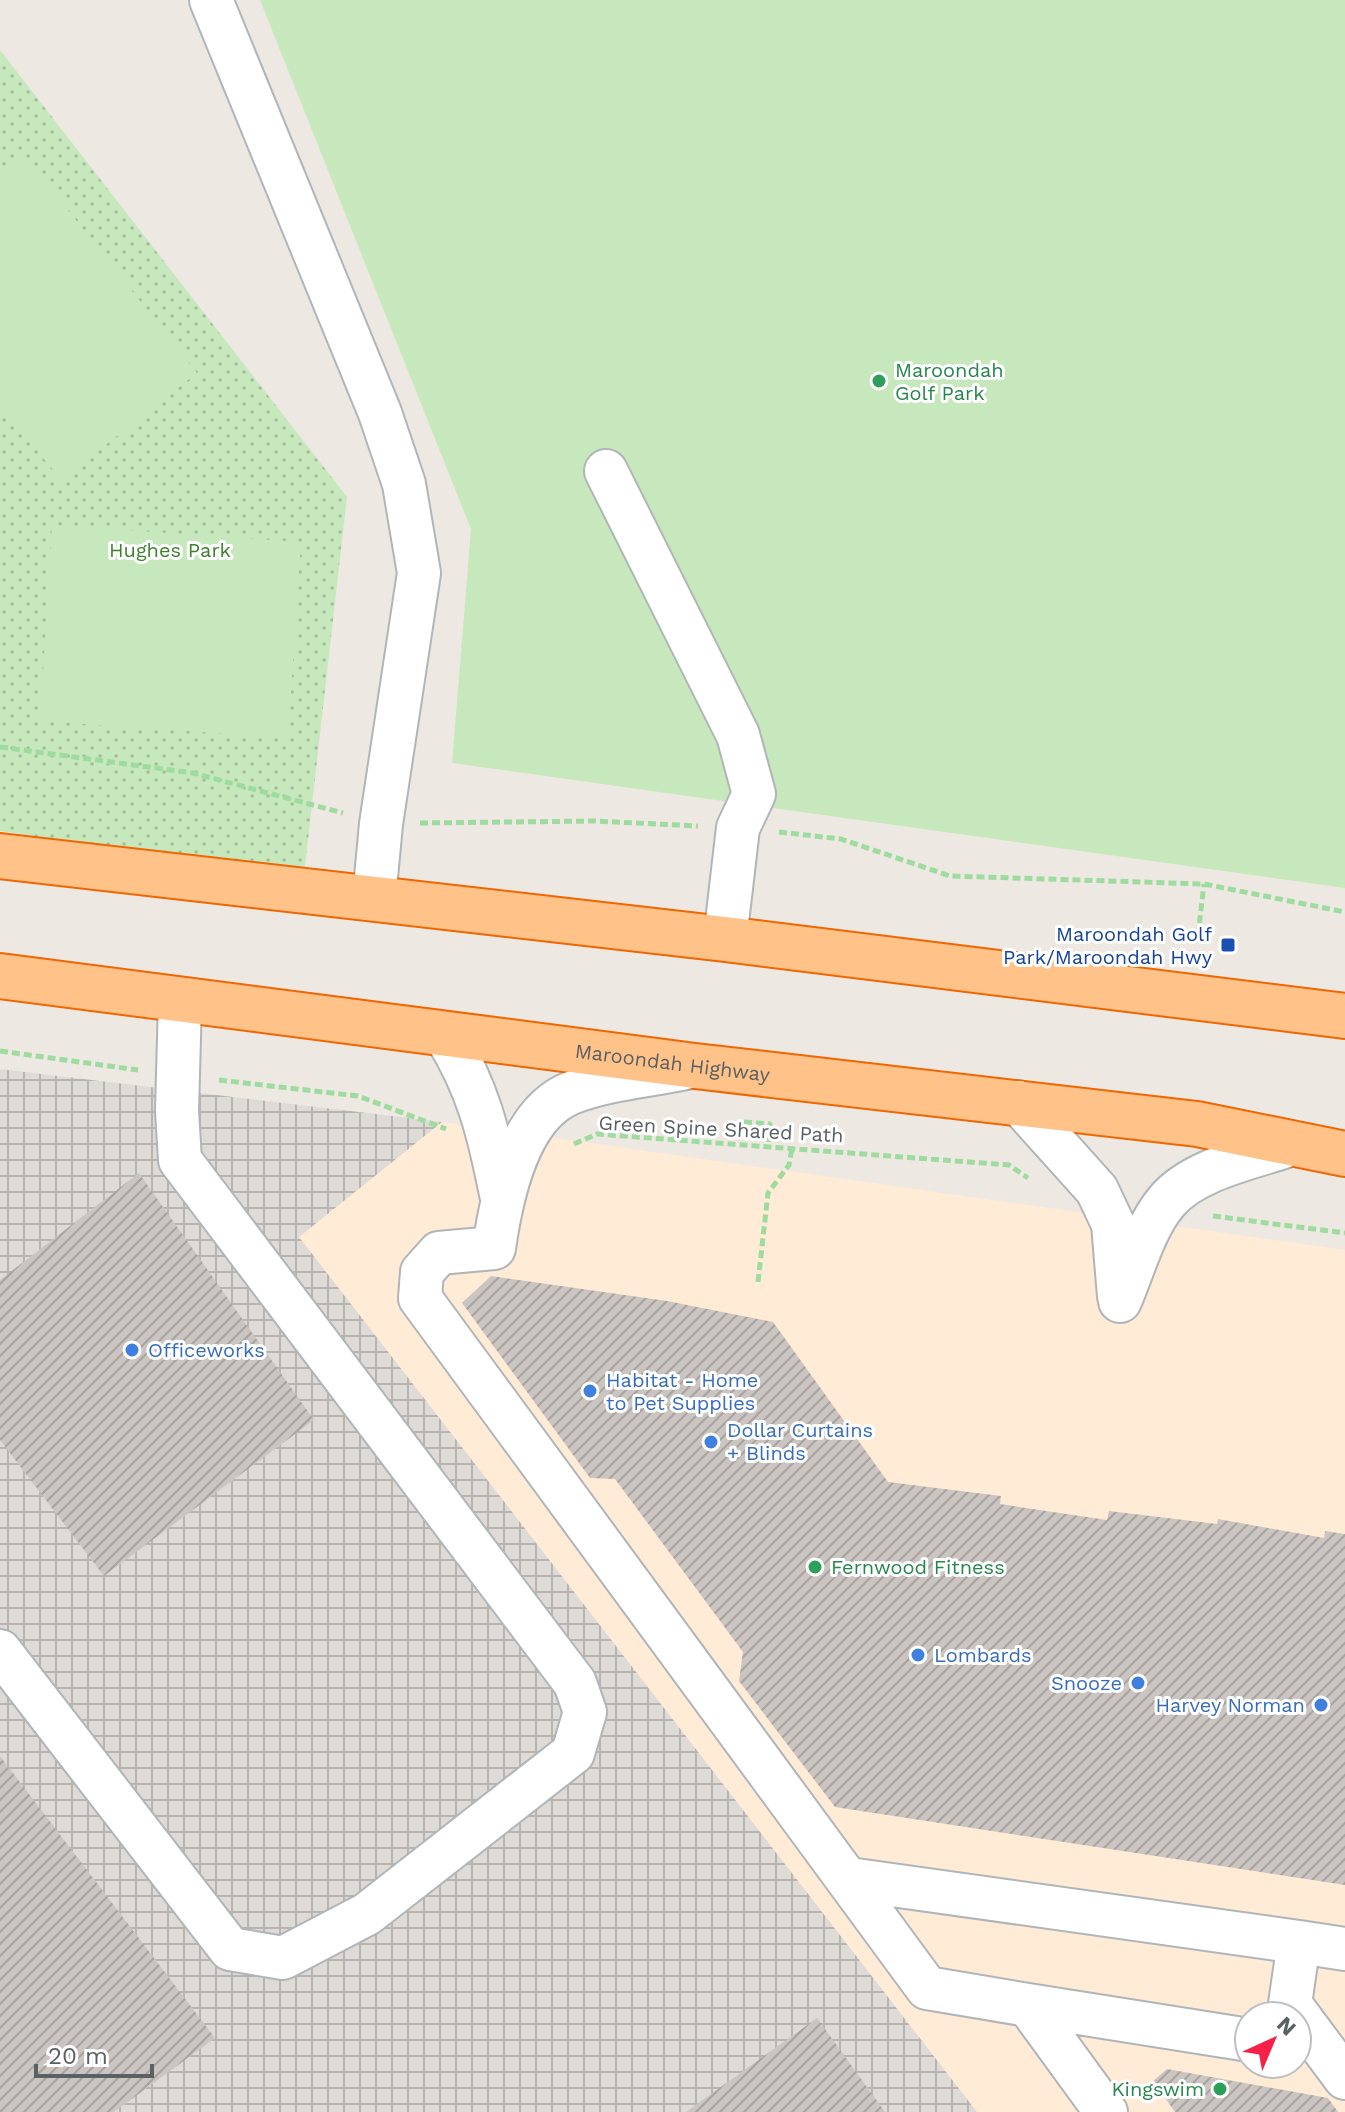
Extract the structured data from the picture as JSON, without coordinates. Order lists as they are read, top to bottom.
{
  "streets": {
    "highway": ["Maroondah Highway"],
    "path": ["Green Spine Shared Path"]
  },
  "parks": ["Hughes Park"],
  "places": {
    "other": [
      "Maroondah Golf Park",
      "Officeworks",
      "Habitat - Home to Pet Supplies",
      "Dollar Curtains + Blinds",
      "Fernwood Fitness",
      "Lombards",
      "Snooze",
      "Harvey Norman",
      "Kingswim"
    ],
    "transit": ["Maroondah Golf Park/Maroondah Hwy"]
  },
  "scale_bar": "20 m",
  "north": "top right"
}
